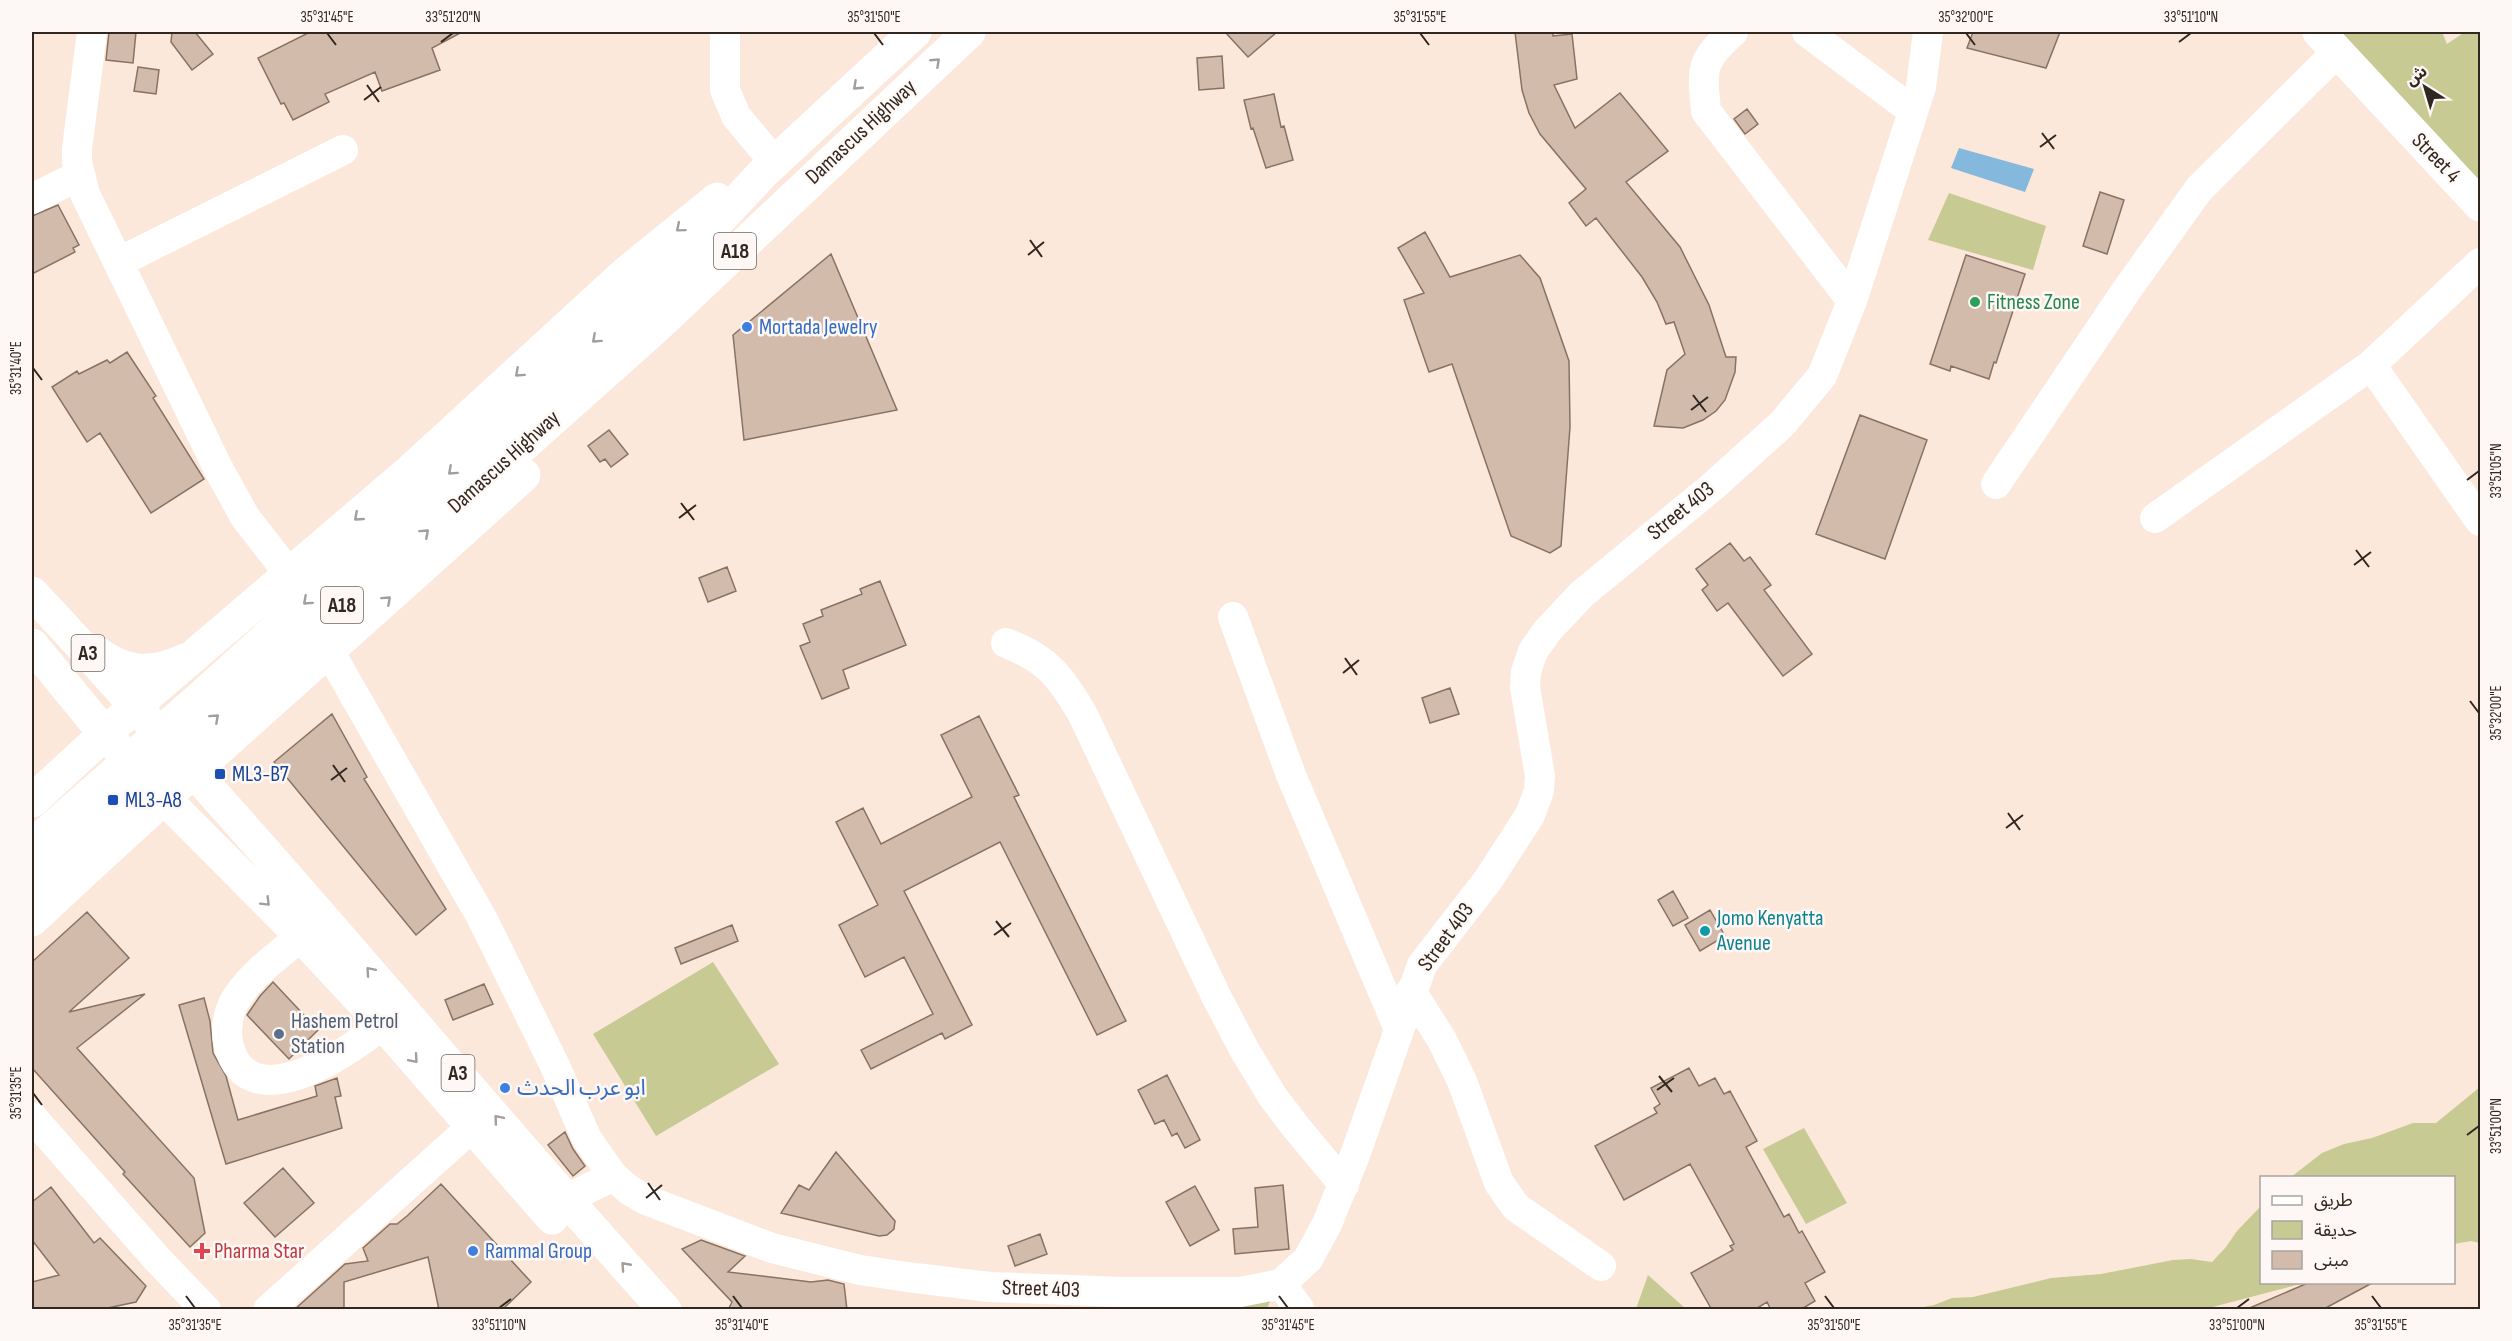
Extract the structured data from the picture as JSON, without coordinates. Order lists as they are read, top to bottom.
{
  "streets": {
    "main road": [
      "Damascus Highway",
      "Street 4",
      "A18",
      "A3"
    ],
    "street": ["Street 403"]
  },
  "places": {
    "other": [
      "Fitness Zone",
      "Mortada Jewelry",
      "Jomo Kenyatta Avenue",
      "Hashem Petrol Station",
      "ابو عرب الحدث",
      "Rammal Group"
    ],
    "transit": ["ML3-B7", "ML3-A8"],
    "health": ["Pharma Star"]
  },
  "legend": ["طريق", "حديقة", "مبنى"],
  "north": "top left",
  "coordinates": [
    "35°31'45\"E",
    "33°51'20\"N",
    "35°31'50\"E",
    "35°31'55\"E",
    "35°32'00\"E",
    "33°51'10\"N",
    "35°31'40\"E",
    "33°51'05\"N",
    "35°31'35\"E",
    "33°51'00\"N"
  ]
}
